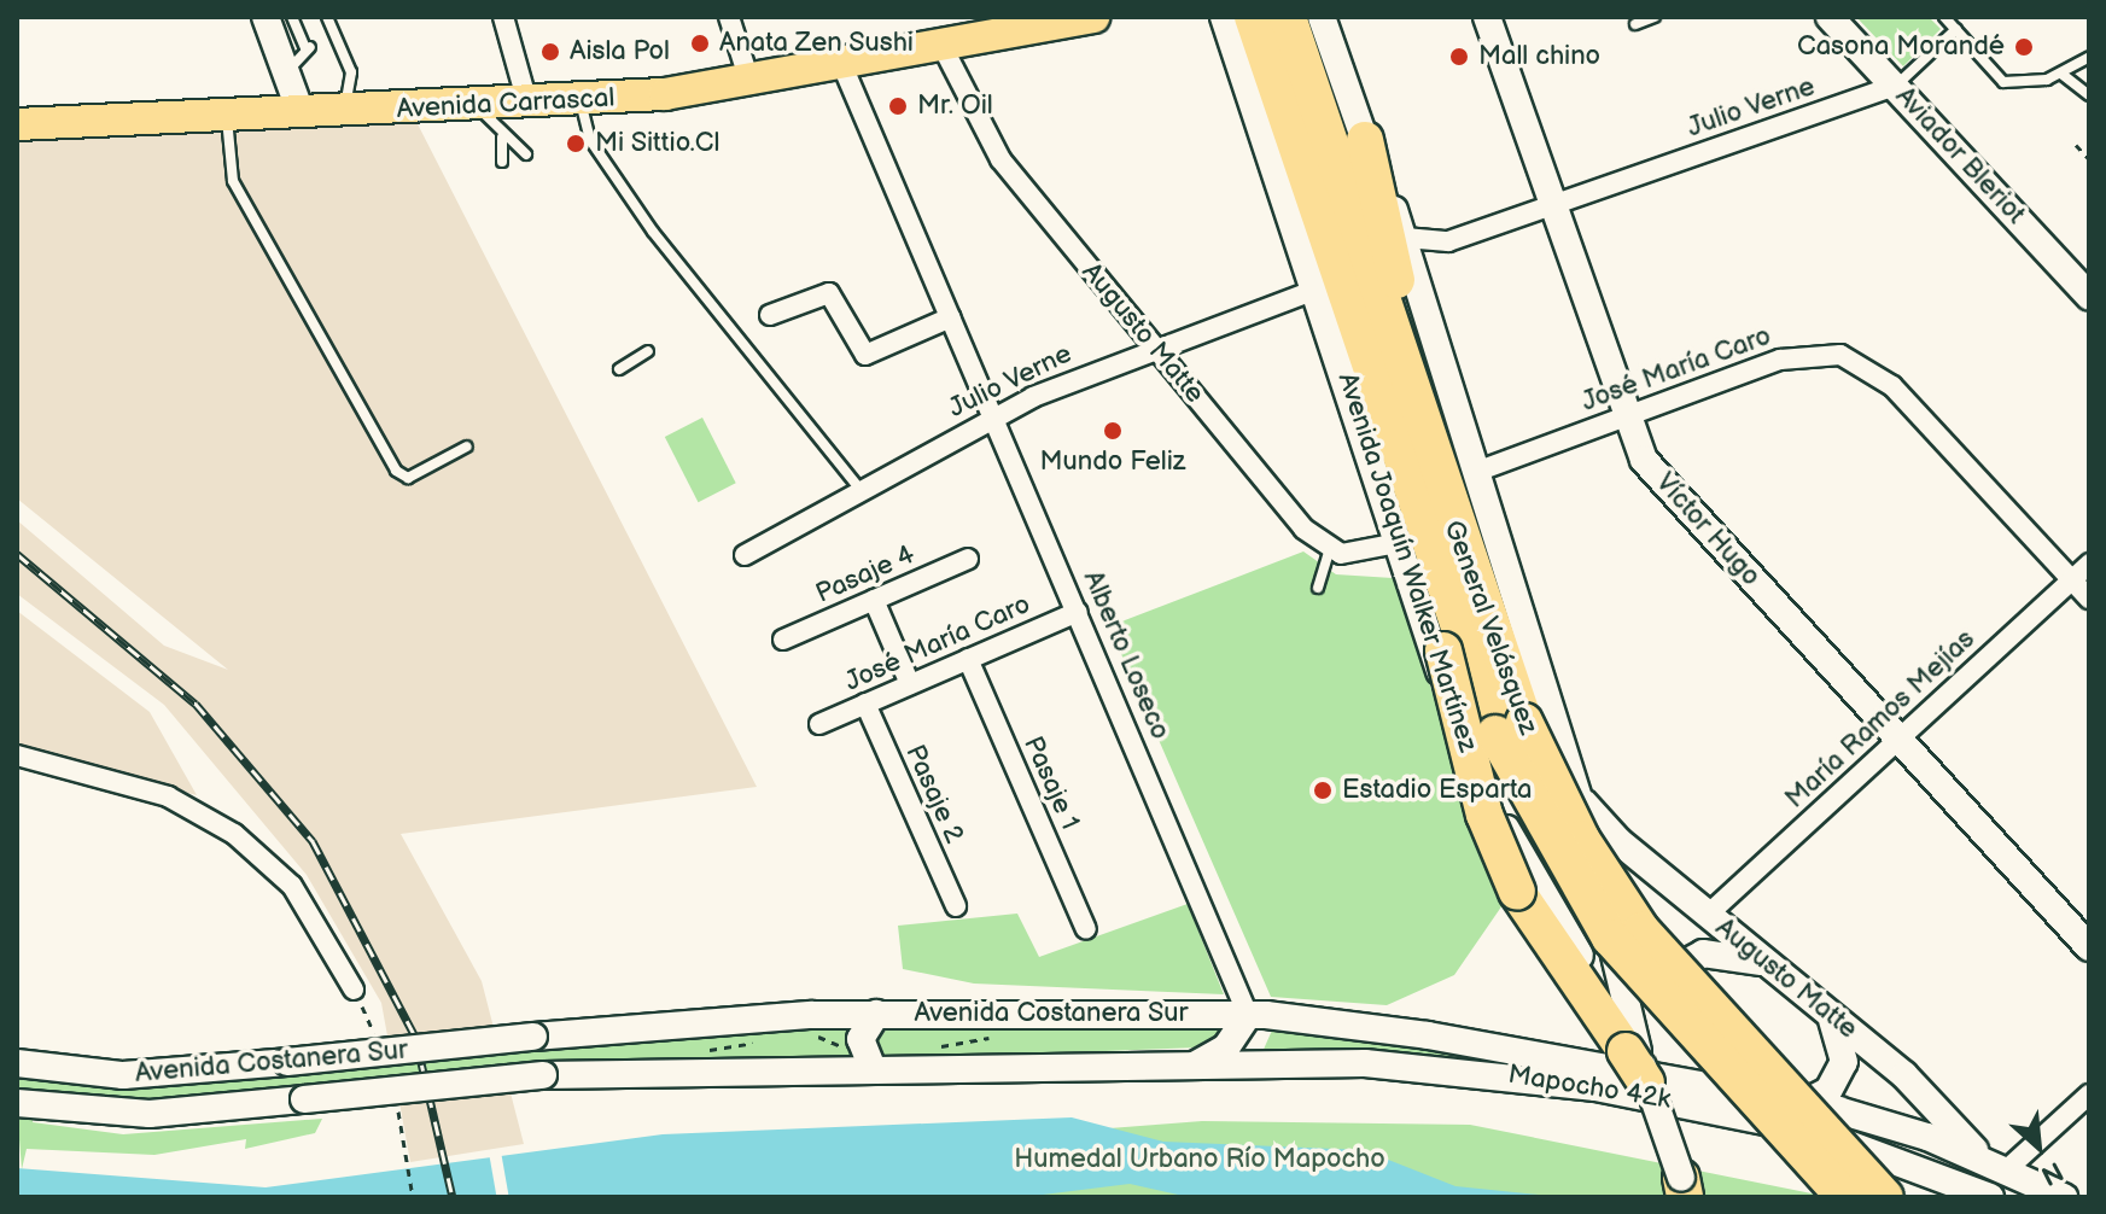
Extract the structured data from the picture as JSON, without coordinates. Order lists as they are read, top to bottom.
{
  "streets": {
    "highway": ["General Velásquez"],
    "main road": [
      "Avenida Carrascal",
      "Aviador Bleriot",
      "Augusto Matte",
      "Víctor Hugo",
      "Avenida Joaquín Walker Martínez",
      "Avenida Costanera Sur"
    ],
    "street": [
      "Julio Verne",
      "José María Caro",
      "Pasaje 4",
      "Alberto Loseco",
      "María Ramos Mejías",
      "Pasaje 1",
      "Pasaje 2"
    ]
  },
  "crossings": [
    ["Avenida Carrascal", "Augusto Matte"],
    ["Avenida Carrascal", "Alberto Loseco"],
    ["Julio Verne", "Aviador Bleriot"],
    ["Julio Verne", "Augusto Matte"],
    ["Julio Verne", "Víctor Hugo"],
    ["Julio Verne", "Avenida Joaquín Walker Martínez"],
    ["Julio Verne", "Alberto Loseco"],
    ["Augusto Matte", "Avenida Joaquín Walker Martínez"],
    ["Augusto Matte", "María Ramos Mejías"],
    ["Augusto Matte", "Avenida Costanera Sur"],
    ["José María Caro", "Víctor Hugo"],
    ["José María Caro", "Avenida Joaquín Walker Martínez"],
    ["José María Caro", "Alberto Loseco"],
    ["José María Caro", "María Ramos Mejías"],
    ["José María Caro", "Pasaje 1"],
    ["José María Caro", "Pasaje 2"],
    ["Víctor Hugo", "María Ramos Mejías"],
    ["Alberto Loseco", "Avenida Costanera Sur"]
  ],
  "parks": ["Humedal Urbano Río Mapocho"],
  "places": [
    "Anata Zen Sushi",
    "Casona Morandé",
    "Aisla Pol",
    "Mall chino",
    "Mr. Oil",
    "Mi Sittio.Cl",
    "Mundo Feliz",
    "Estadio Esparta"
  ],
  "north": "bottom right"
}
